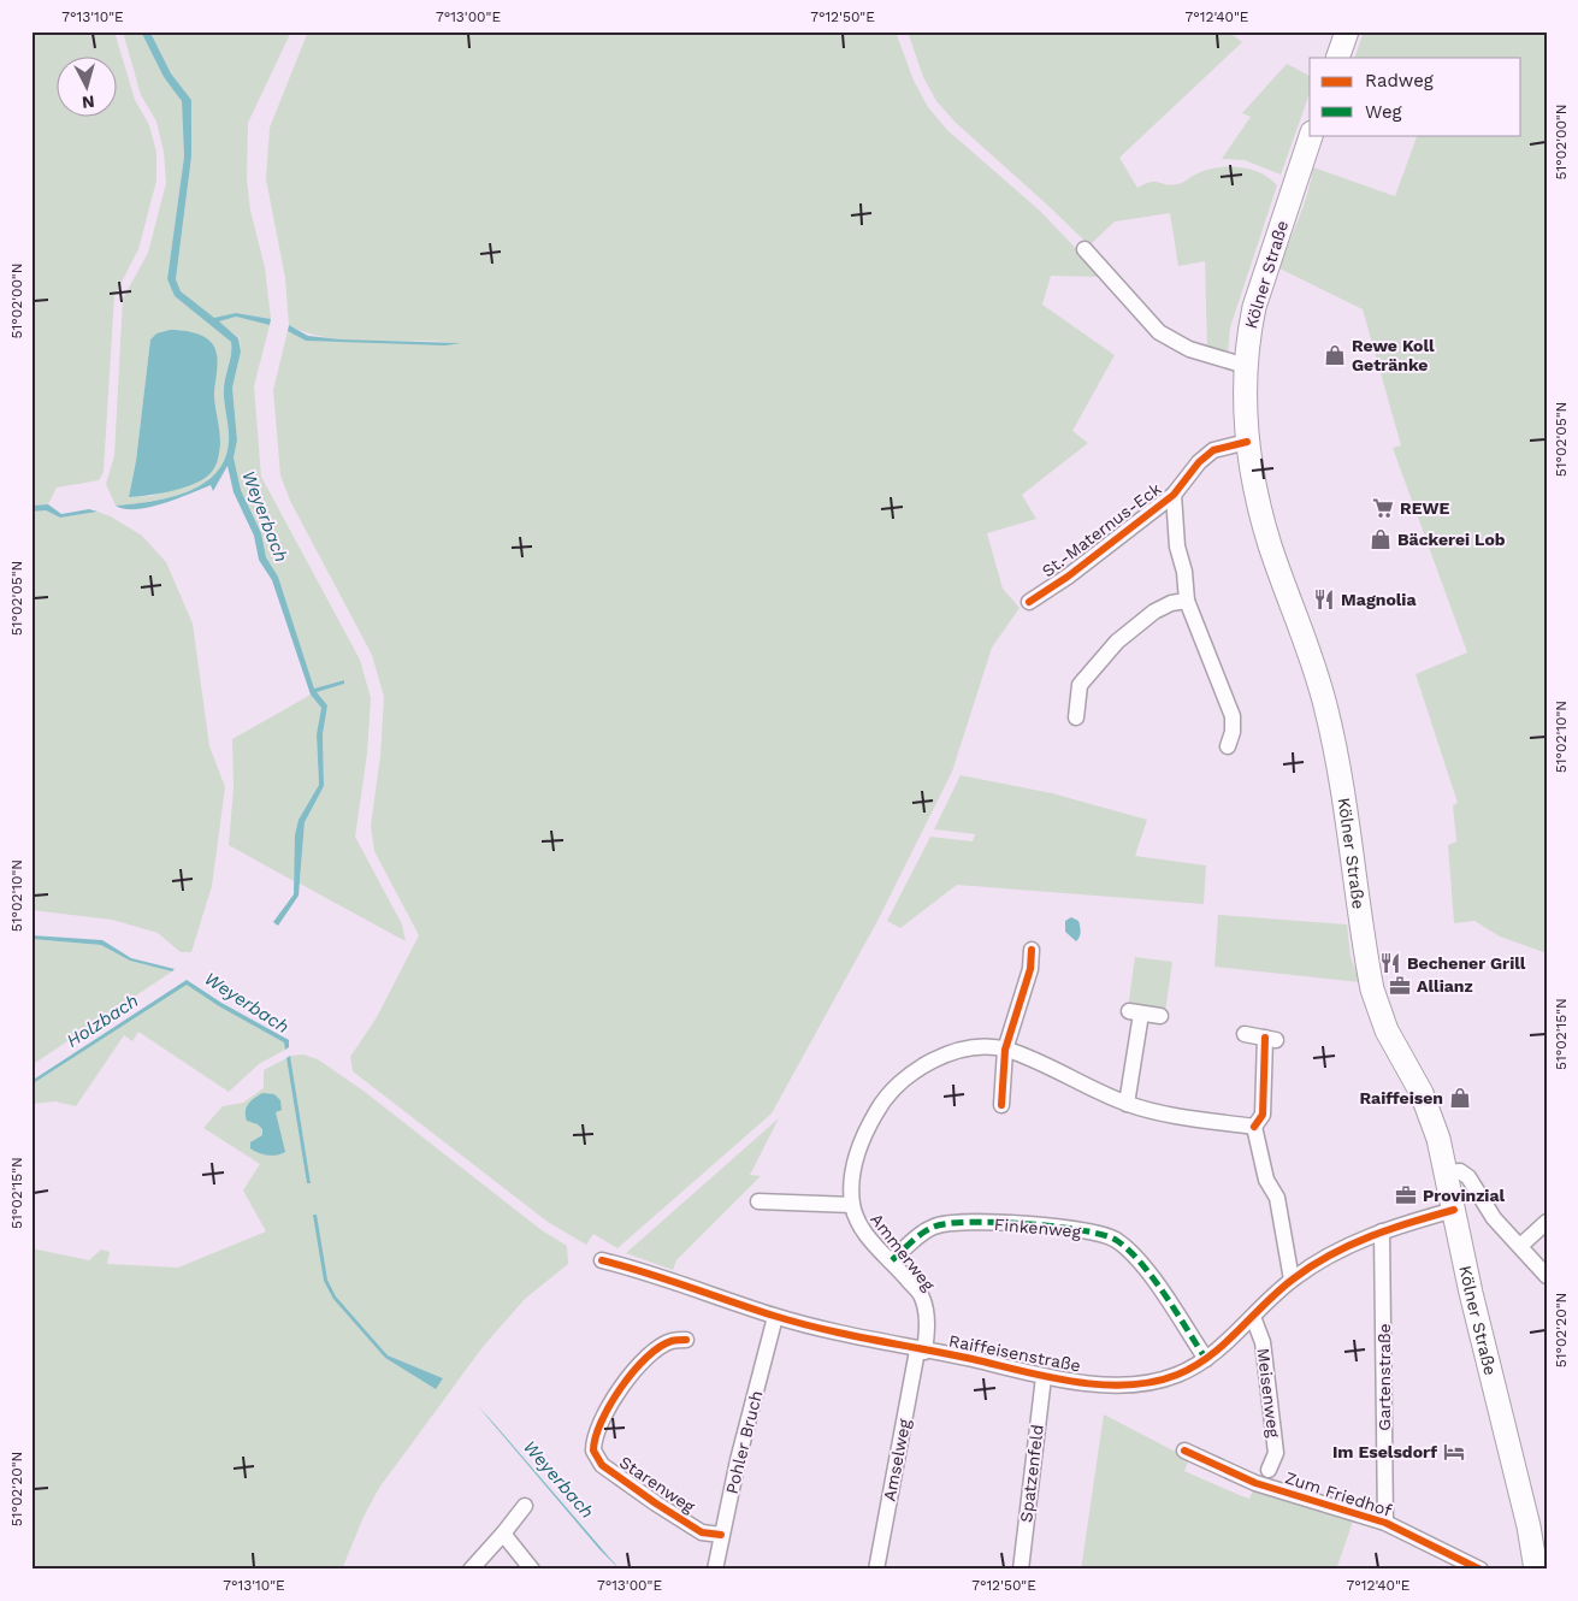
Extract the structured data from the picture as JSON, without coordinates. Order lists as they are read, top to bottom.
{
  "streets": {
    "main road": ["Kölner Straße"],
    "street": [
      "St.-Maternus-Eck",
      "Finkenweg",
      "Ammerweg",
      "Raiffeisenstraße",
      "Gartenstraße",
      "Meisenweg",
      "Pohler Bruch",
      "Amselweg",
      "Spatzenfeld",
      "Starenweg",
      "Zum Friedhof"
    ]
  },
  "crossings": [
    ["Kölner Straße", "St.-Maternus-Eck"],
    ["Kölner Straße", "Raiffeisenstraße"],
    ["Finkenweg", "Ammerweg"],
    ["Finkenweg", "Raiffeisenstraße"],
    ["Ammerweg", "Raiffeisenstraße"],
    ["Ammerweg", "Amselweg"],
    ["Raiffeisenstraße", "Gartenstraße"],
    ["Raiffeisenstraße", "Meisenweg"],
    ["Raiffeisenstraße", "Pohler Bruch"],
    ["Raiffeisenstraße", "Amselweg"],
    ["Raiffeisenstraße", "Spatzenfeld"],
    ["Gartenstraße", "Zum Friedhof"],
    ["Pohler Bruch", "Starenweg"]
  ],
  "water": ["Weyerbach", "Holzbach"],
  "places": {
    "shop": ["Rewe Koll Getränke", "Bäckerei Lob", "Raiffeisen"],
    "supermarket": ["REWE"],
    "restaurant": ["Magnolia", "Bechener Grill"],
    "office": ["Allianz", "Provinzial"],
    "hotel": ["Im Eselsdorf"]
  },
  "legend": ["Radweg", "Weg"],
  "north": "bottom",
  "coordinates": [
    "7°13'10\"E",
    "7°13'00\"E",
    "7°12'50\"E",
    "7°12'40\"E",
    "51°02'00\"N",
    "51°02'05\"N",
    "51°02'10\"N",
    "51°02'15\"N",
    "51°02'20\"N"
  ]
}
